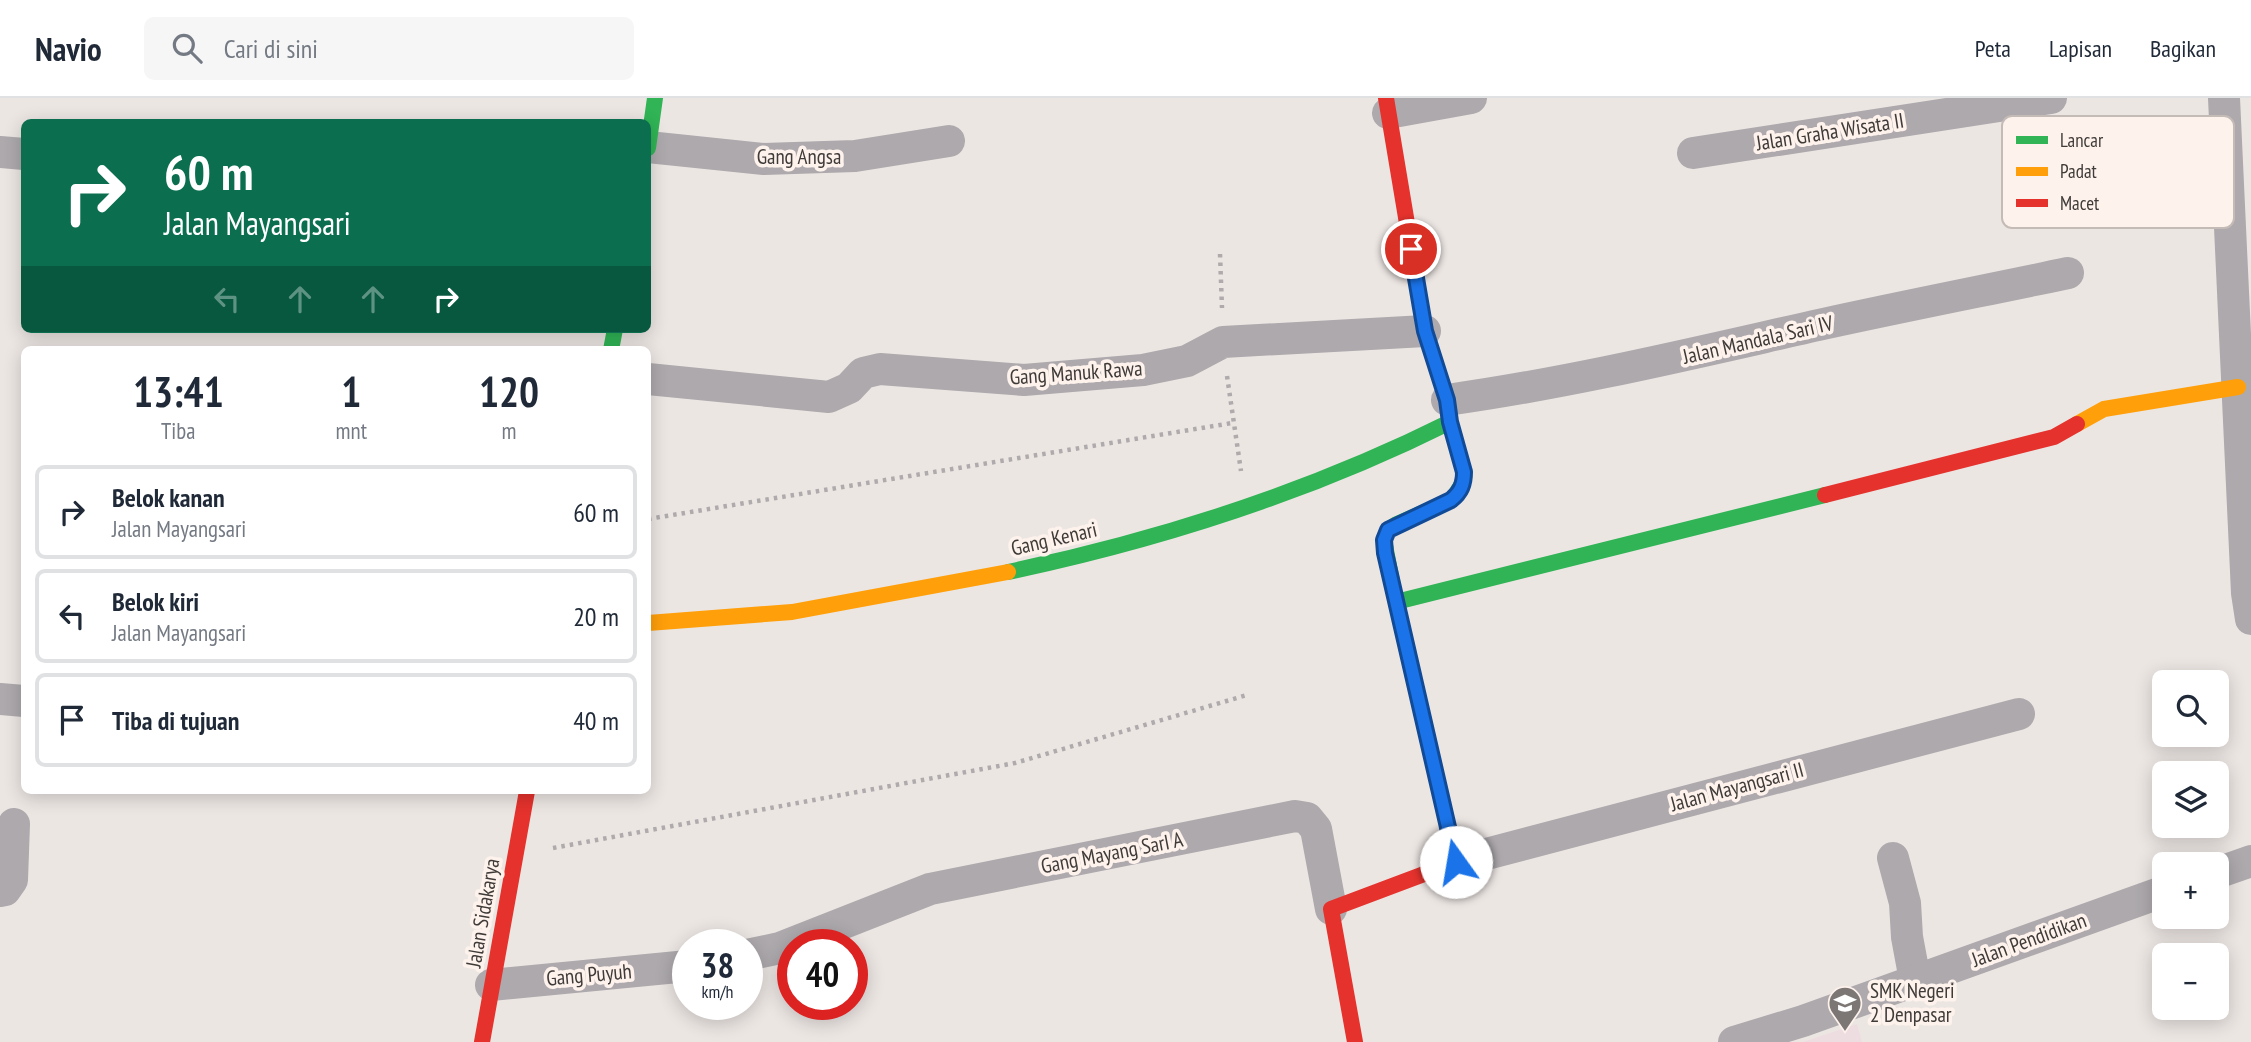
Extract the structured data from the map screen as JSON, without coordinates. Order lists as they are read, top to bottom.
{
  "streets": {
    "street": [
      "Jalan Graha Wisata II",
      "Gang Angsa",
      "Jalan Mandala Sari IV",
      "Gang Manuk Rawa",
      "Gang Kenari",
      "Jalan Mayangsari II",
      "Gang Mayang SarI A",
      "Jalan Sidakarya",
      "Jalan Pendidikan",
      "Gang Puyuh"
    ]
  },
  "crossings": [
    ["Jalan Mandala Sari IV", "Gang Kenari"],
    ["Jalan Sidakarya", "Gang Puyuh"]
  ],
  "places": {
    "school or university": ["SMK Negeri 2 Denpasar"]
  },
  "legend": ["Lancar", "Padat", "Macet"],
  "page": {
    "header": "Navio",
    "search": "Cari di sini",
    "nav": ["Peta", "Lapisan", "Bagikan"],
    "turn": ["60 m", "Jalan Mayangsari"],
    "eta": [
      "13:41",
      "Tiba",
      "1",
      "mnt",
      "120",
      "m"
    ],
    "list": [
      {
        "name": "Belok kanan",
        "note": "Jalan Mayangsari",
        "value": "60 m"
      },
      {
        "name": "Belok kiri",
        "note": "Jalan Mayangsari",
        "value": "20 m"
      },
      {
        "name": "Tiba di tujuan",
        "value": "40 m"
      }
    ],
    "map_buttons": ["+", "−"],
    "speed": "38 km/h",
    "limit": "40"
  }
}
